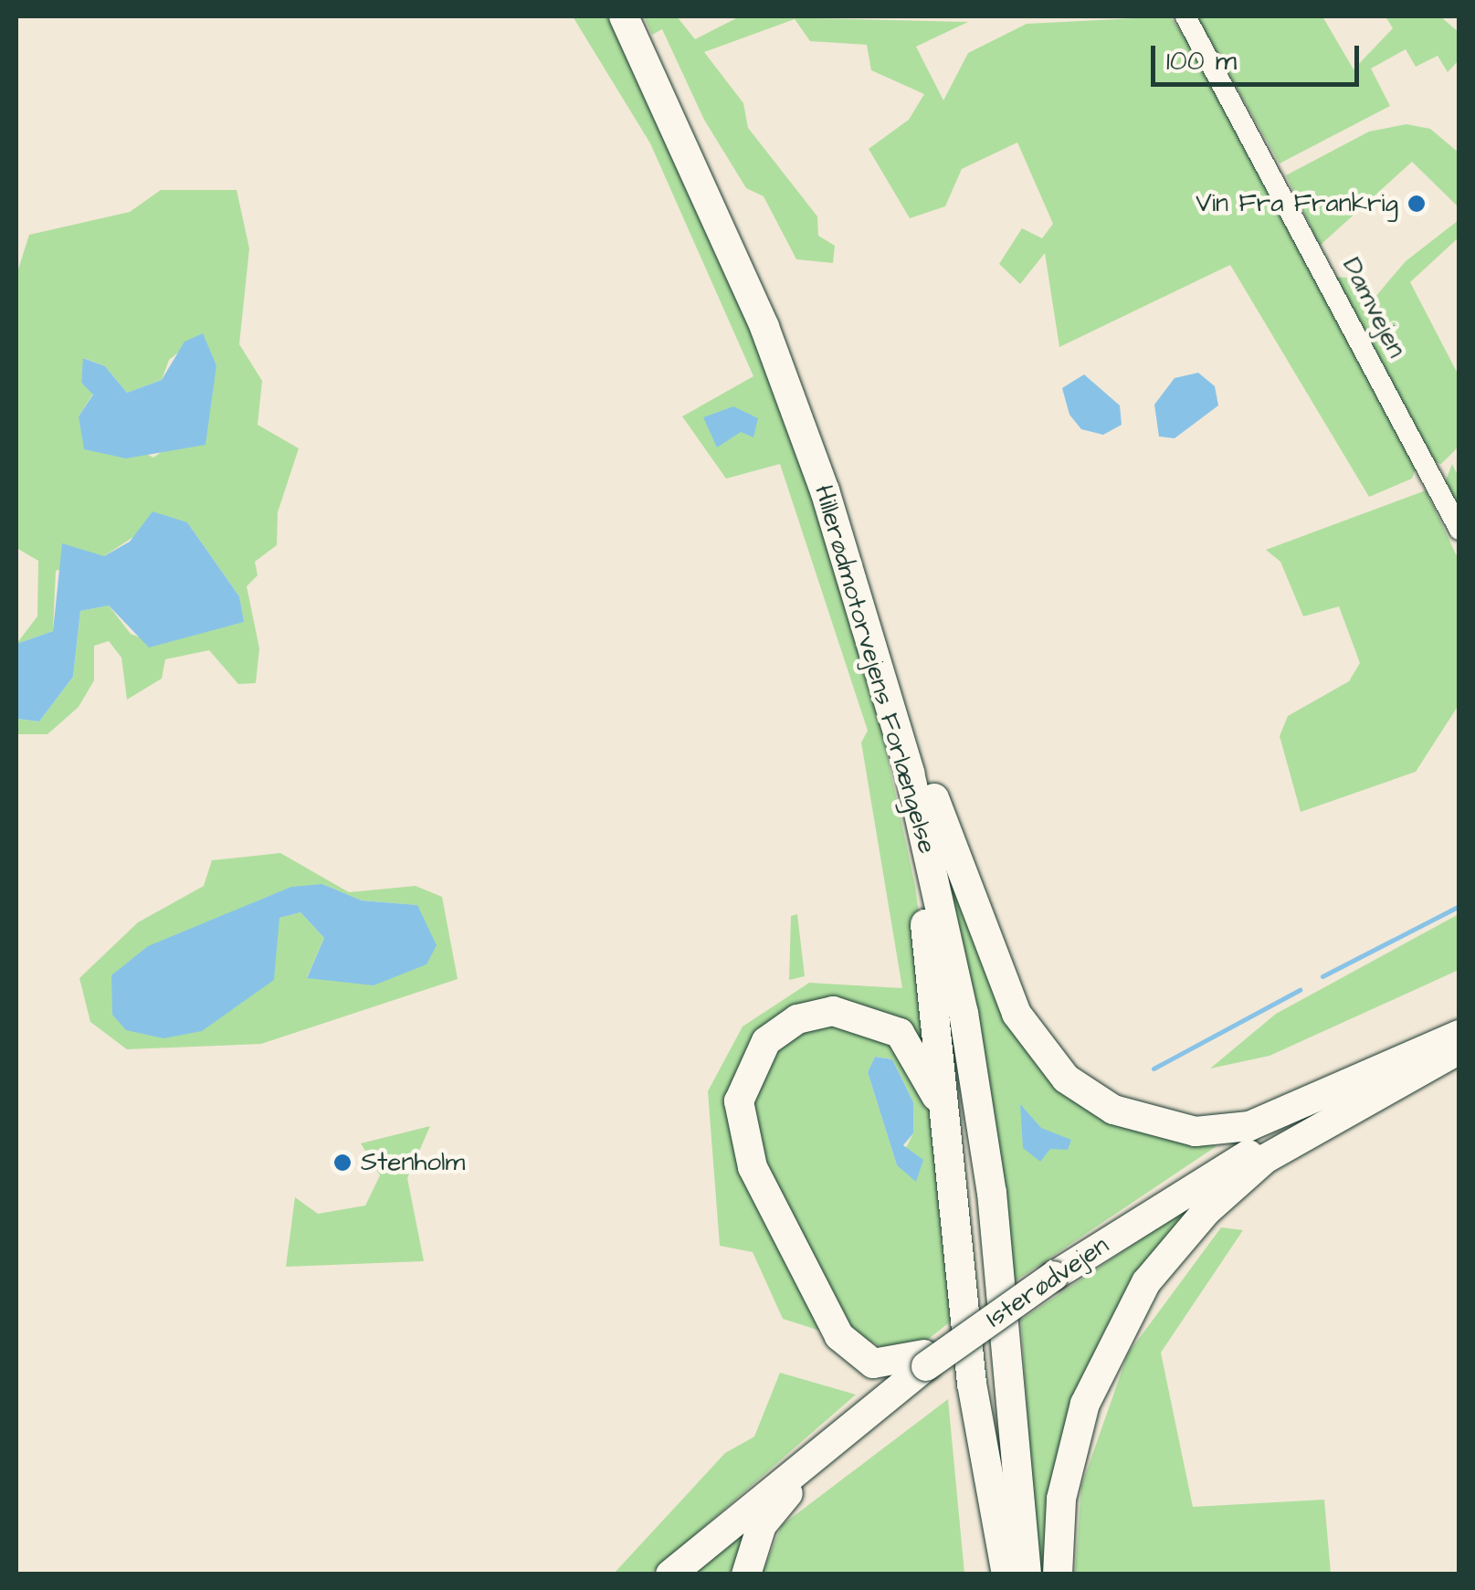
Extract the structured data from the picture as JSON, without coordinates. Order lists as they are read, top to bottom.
{
  "streets": {
    "highway": ["Hillerødmotorvejens Forlængelse", "Isterødvejen"],
    "street": ["Damvejen"]
  },
  "places": ["Vin Fra Frankrig", "Stenholm"],
  "scale_bar": "100 m"
}
